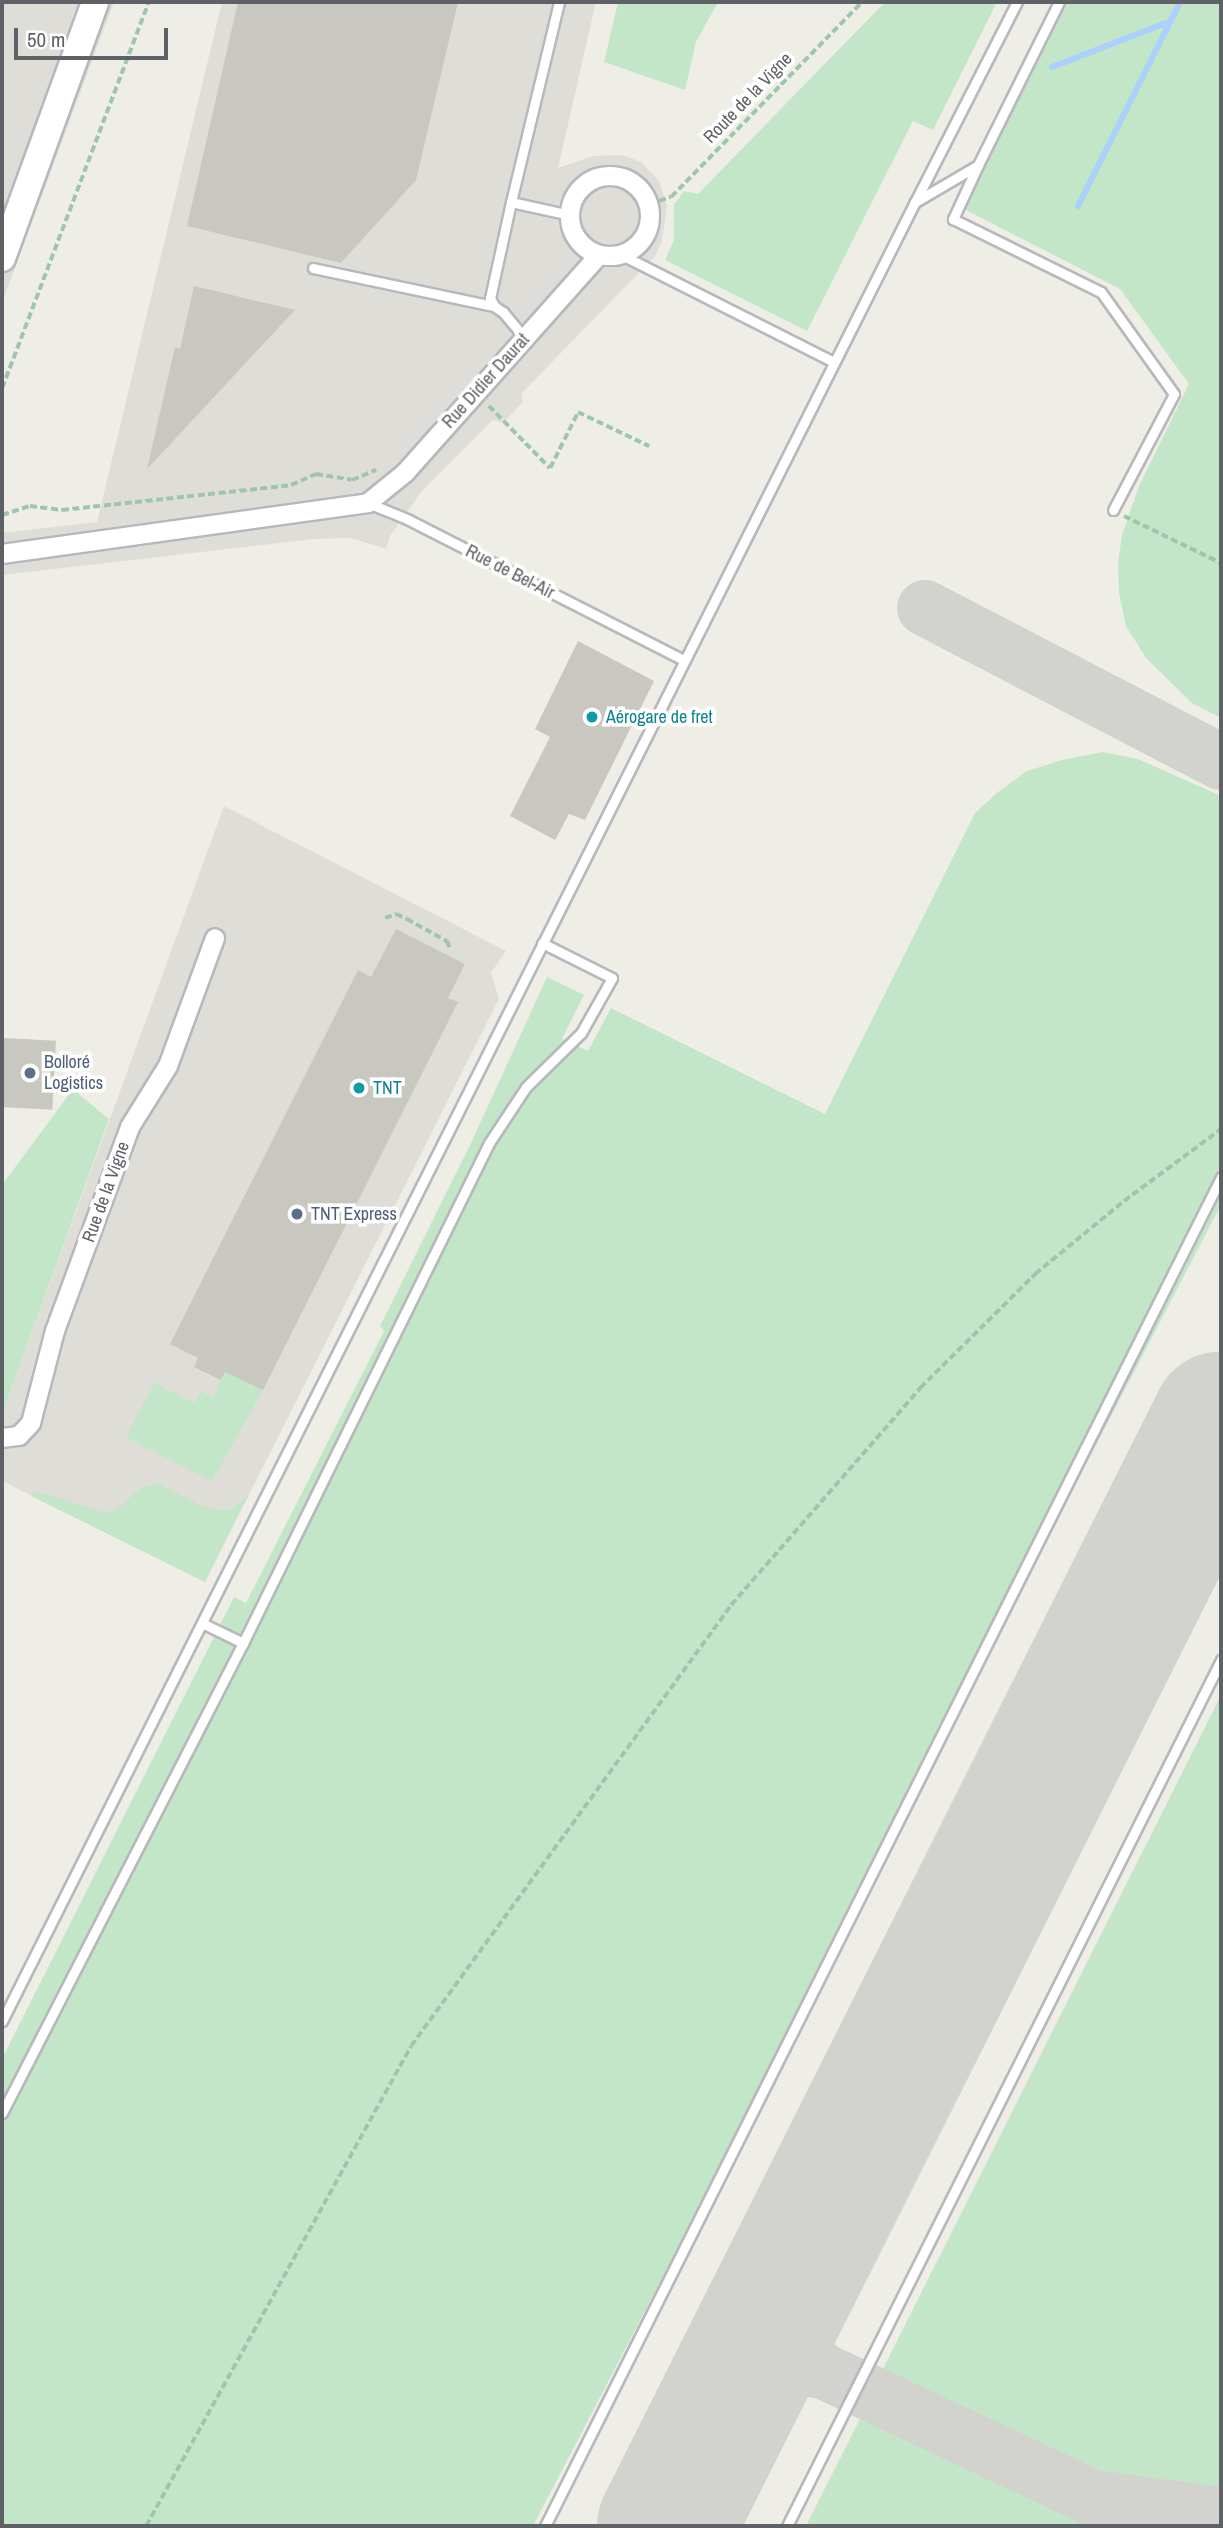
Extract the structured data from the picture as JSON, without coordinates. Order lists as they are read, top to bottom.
{
  "streets": {
    "street": ["Rue Didier Daurat", "Rue de la Vigne"],
    "lane": ["Rue de Bel-Air"],
    "path": ["Route de la Vigne"]
  },
  "crossings": [
    ["Route de la Vigne", "Rue Didier Daurat"],
    ["Rue Didier Daurat", "Rue de Bel-Air"]
  ],
  "places": [
    "Aérogare de fret",
    "Bolloré Logistics",
    "TNT",
    "TNT Express"
  ],
  "scale_bar": "50 m"
}
